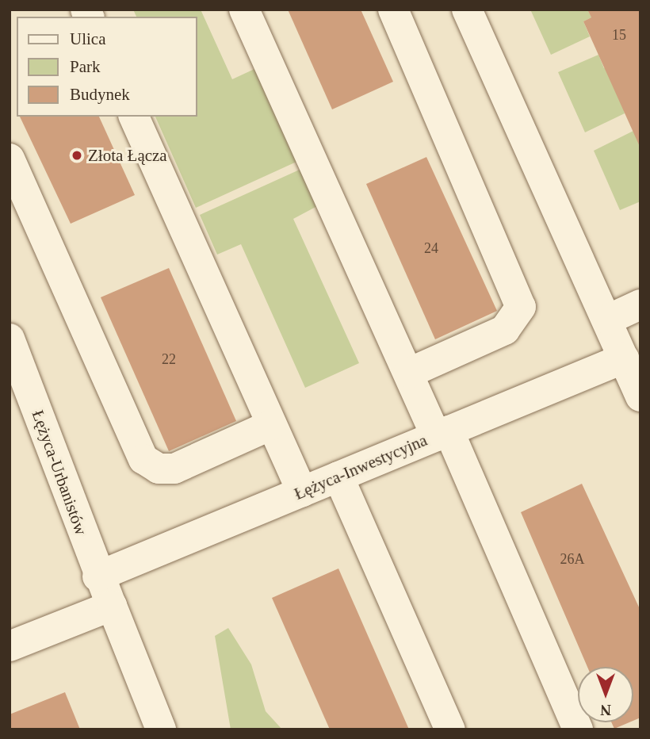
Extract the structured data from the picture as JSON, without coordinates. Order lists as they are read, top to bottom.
{
  "streets": {
    "street": ["Łężyca-Inwestycyjna", "Łężyca-Urbanistów"]
  },
  "crossings": [
    ["Łężyca-Inwestycyjna", "Łężyca-Urbanistów"]
  ],
  "places": ["Złota Łącza"],
  "house_numbers": [
    "15",
    "24",
    "22",
    "26A"
  ],
  "legend": ["Ulica", "Park", "Budynek"],
  "north": "bottom"
}
